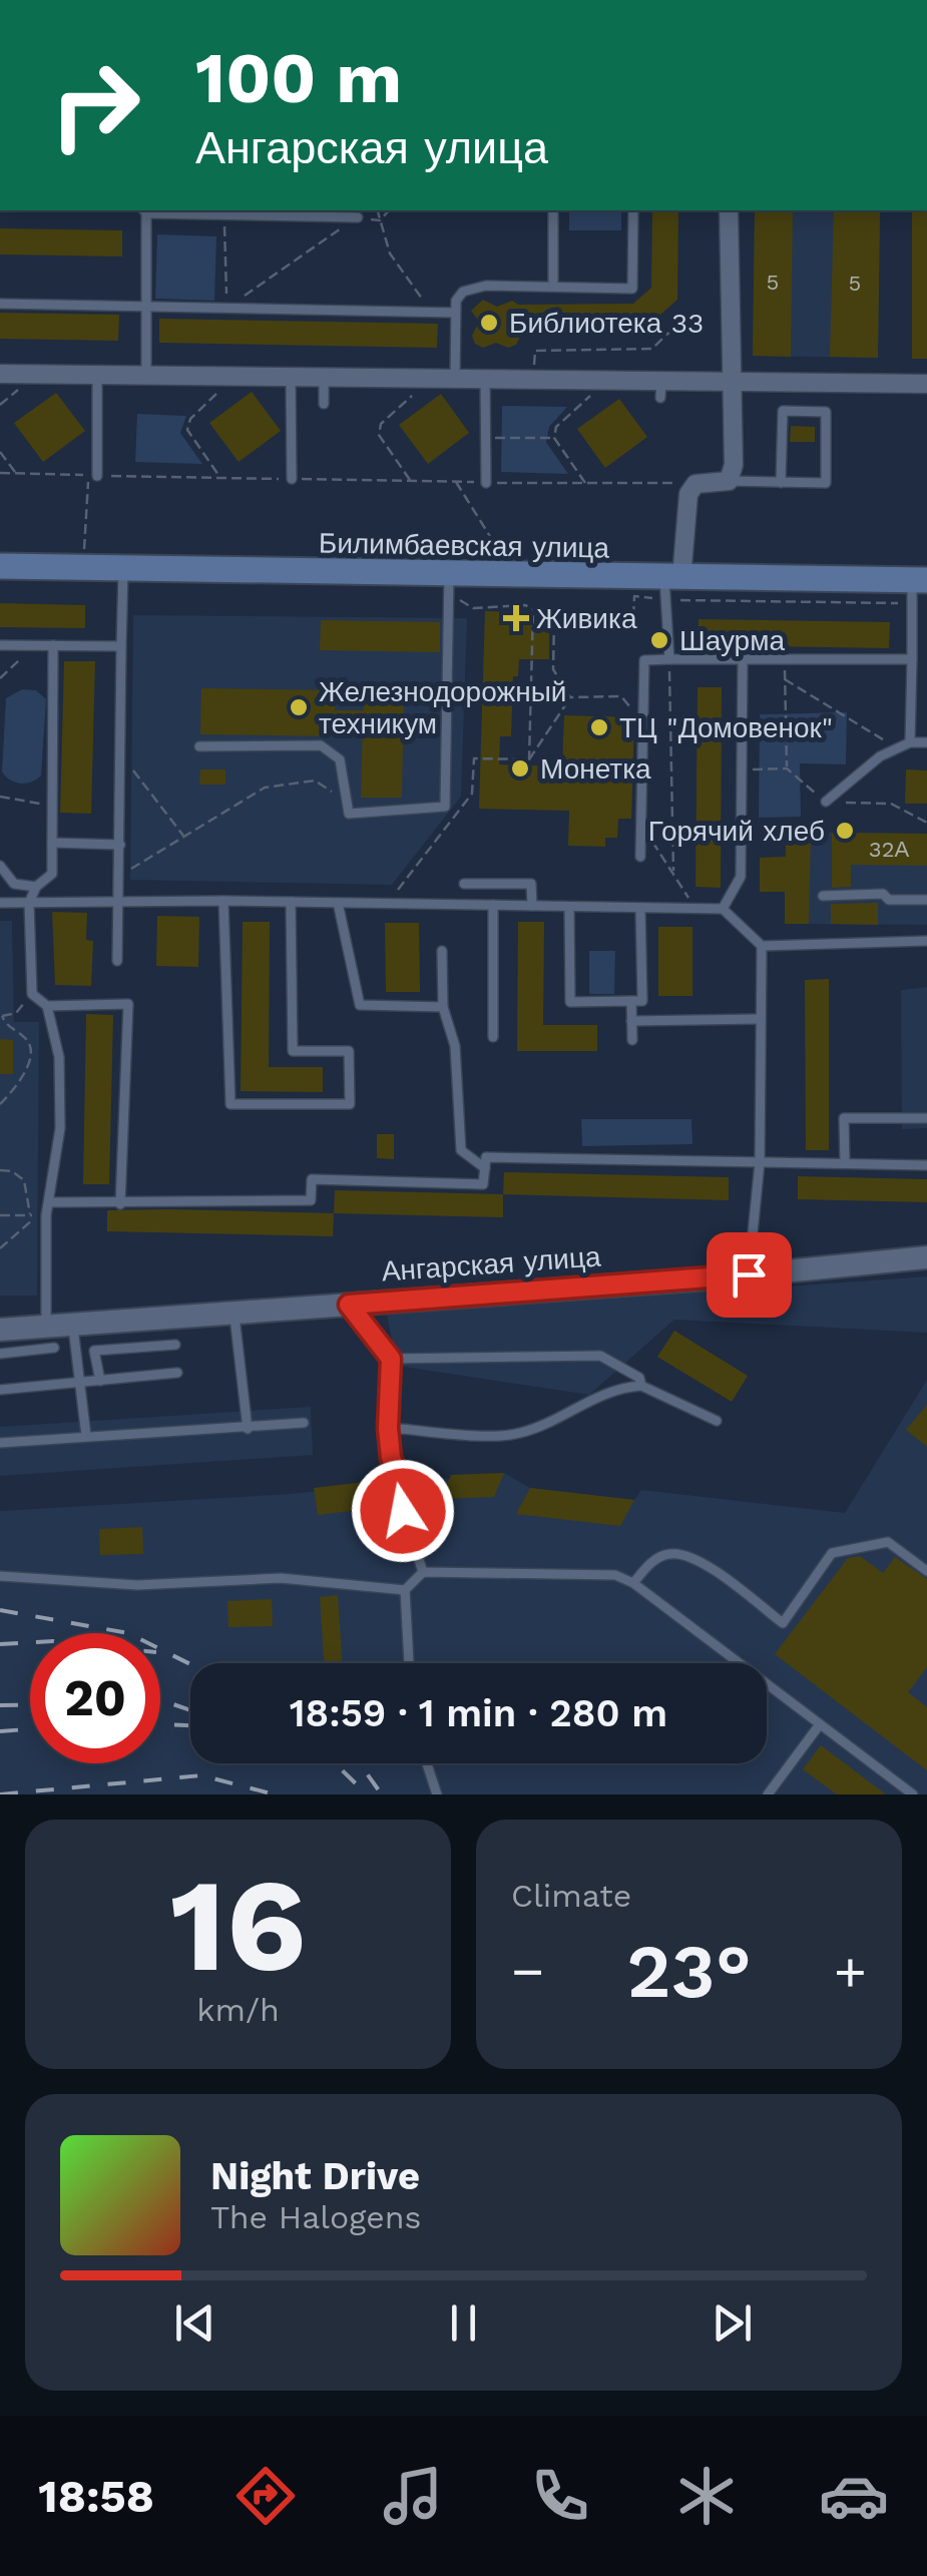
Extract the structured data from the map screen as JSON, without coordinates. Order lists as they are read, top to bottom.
{
  "streets": {
    "main road": ["Билимбаевская улица"],
    "street": ["Ангарская улица"]
  },
  "places": {
    "other": [
      "Библиотека 33",
      "Шаурма",
      "Железнодорожный техникум",
      "ТЦ \"Домовенок\"",
      "Монетка",
      "Горячий хлеб"
    ],
    "health": ["Живика"]
  },
  "house_numbers": ["5", "5", "32А"],
  "page": {
    "turn": ["100 m", "Ангарская улица"],
    "limit": "20",
    "trip": "18:59 · 1 min · 280 m",
    "tile": [
      ["16", "km/h"],
      "Climate"
    ],
    "heat": ["−", "23°", "+"],
    "song": ["Night Drive", "The Halogens"],
    "tabs": "18:58"
  }
}
